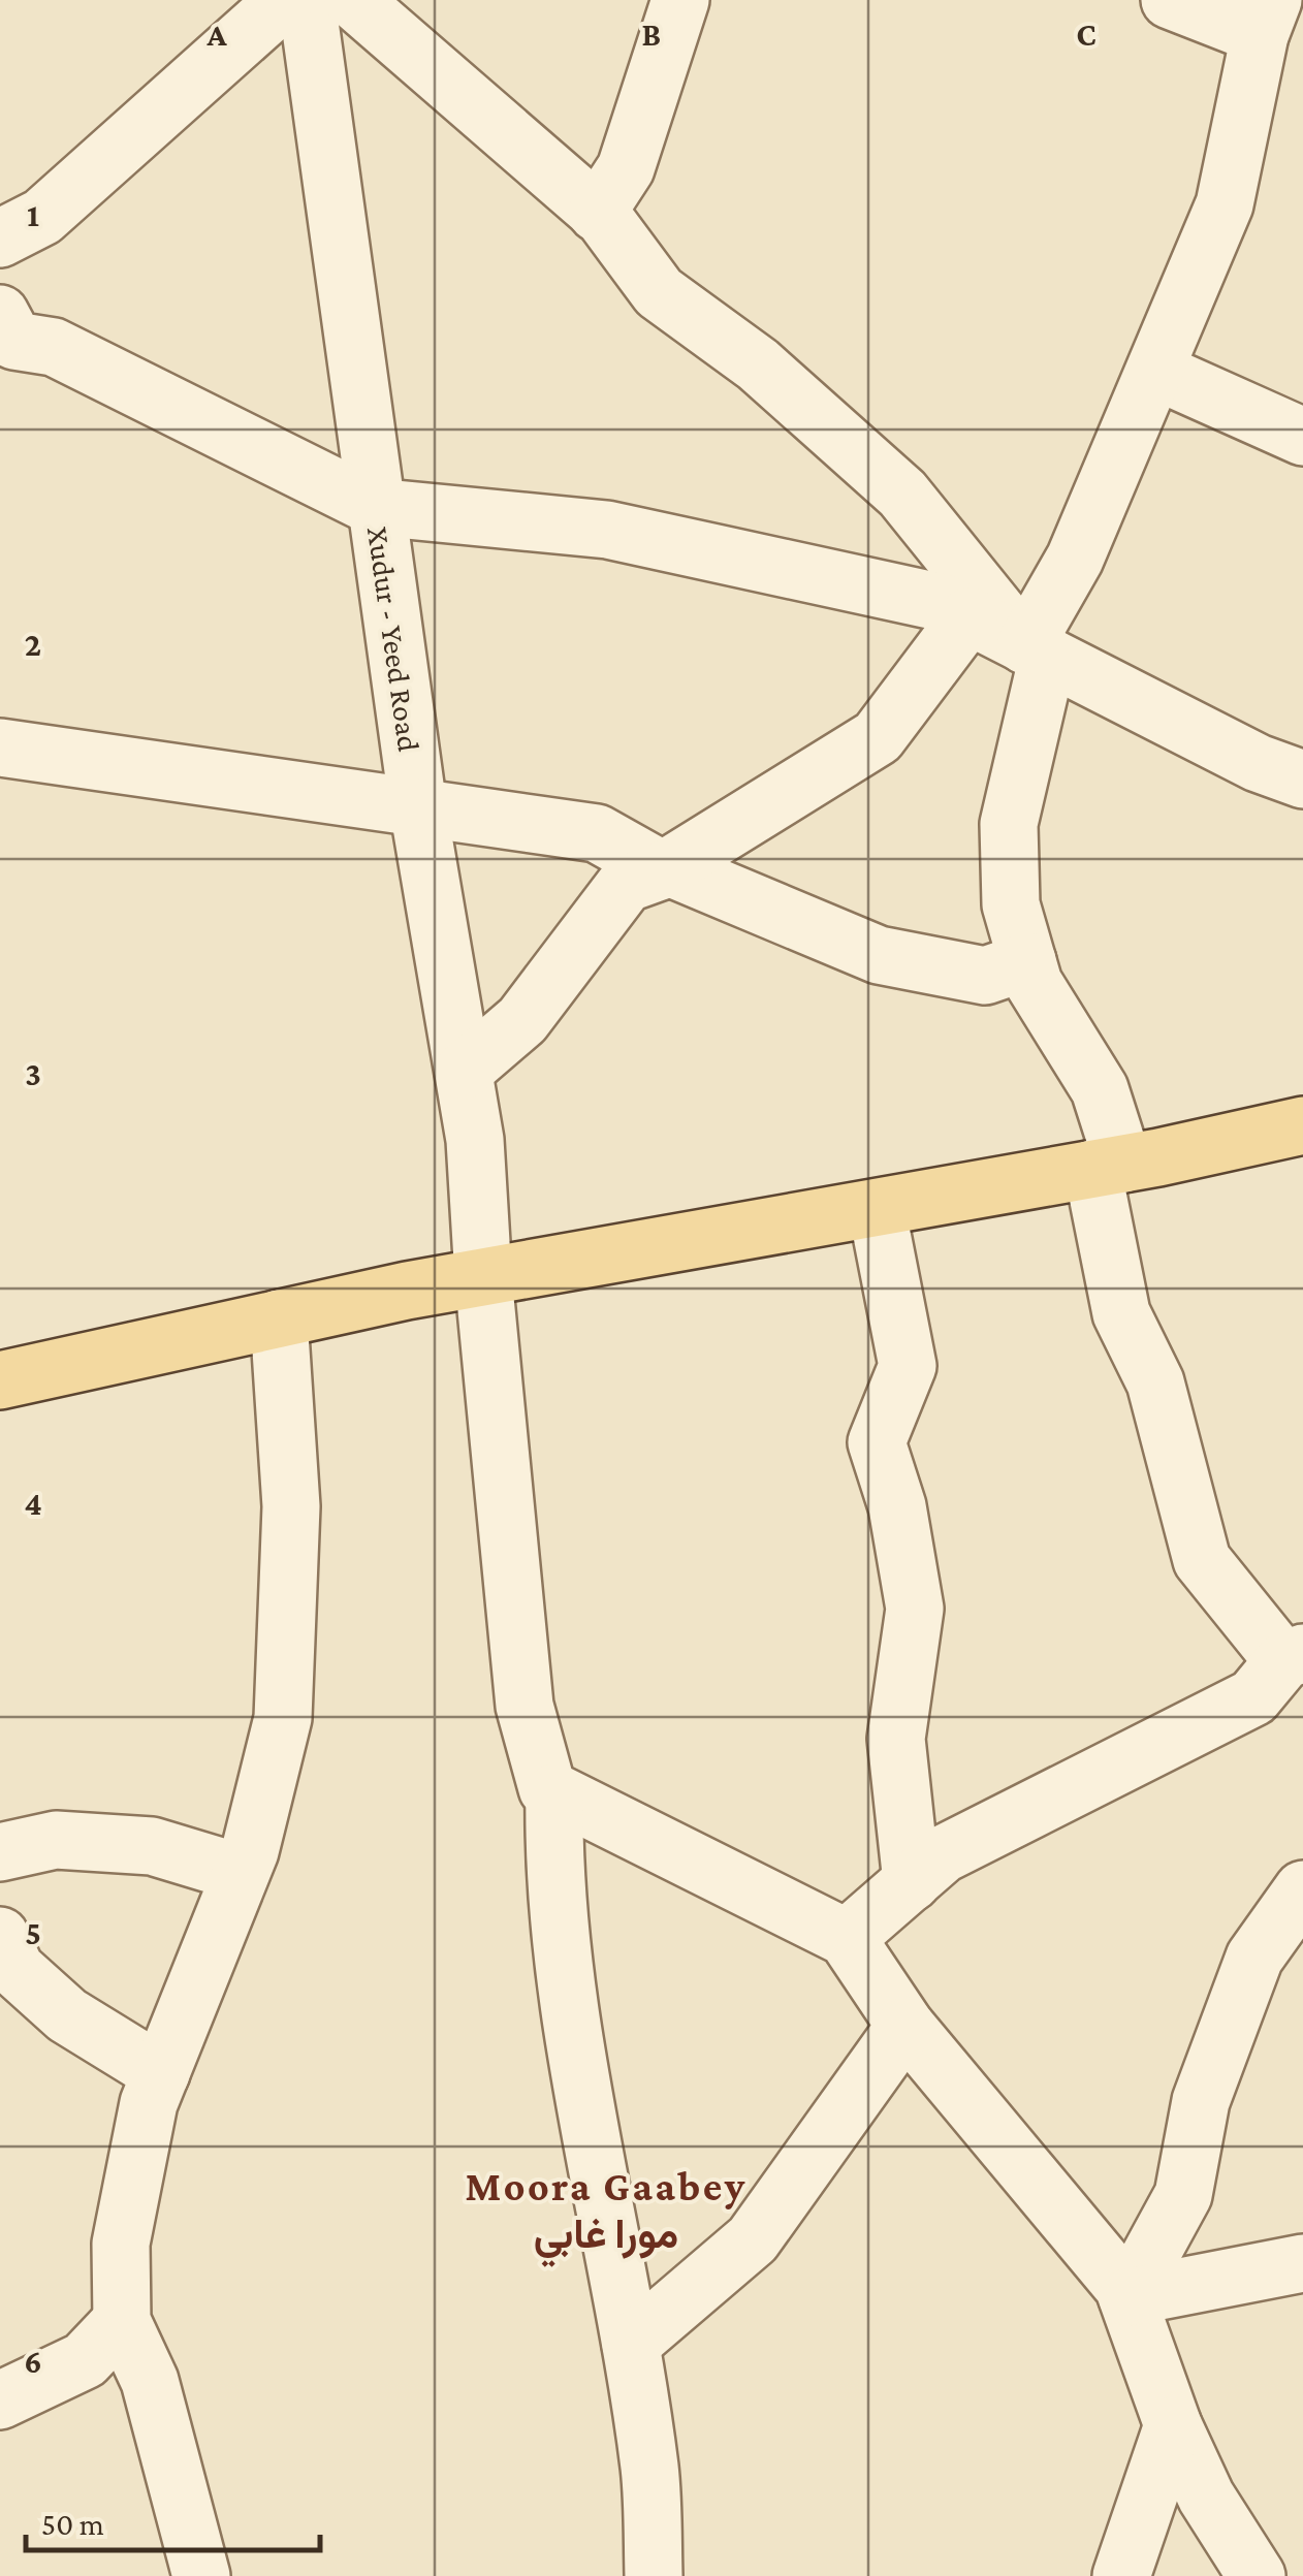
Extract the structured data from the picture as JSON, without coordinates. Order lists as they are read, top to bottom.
{
  "streets": {
    "street": ["Xudur - Yeed Road"]
  },
  "districts": ["Moora Gaabey مورا غابي"],
  "scale_bar": "50 m",
  "grid": {
    "columns": ["A", "B", "C"],
    "rows": [
      "1",
      "2",
      "3",
      "4",
      "5",
      "6"
    ]
  }
}
